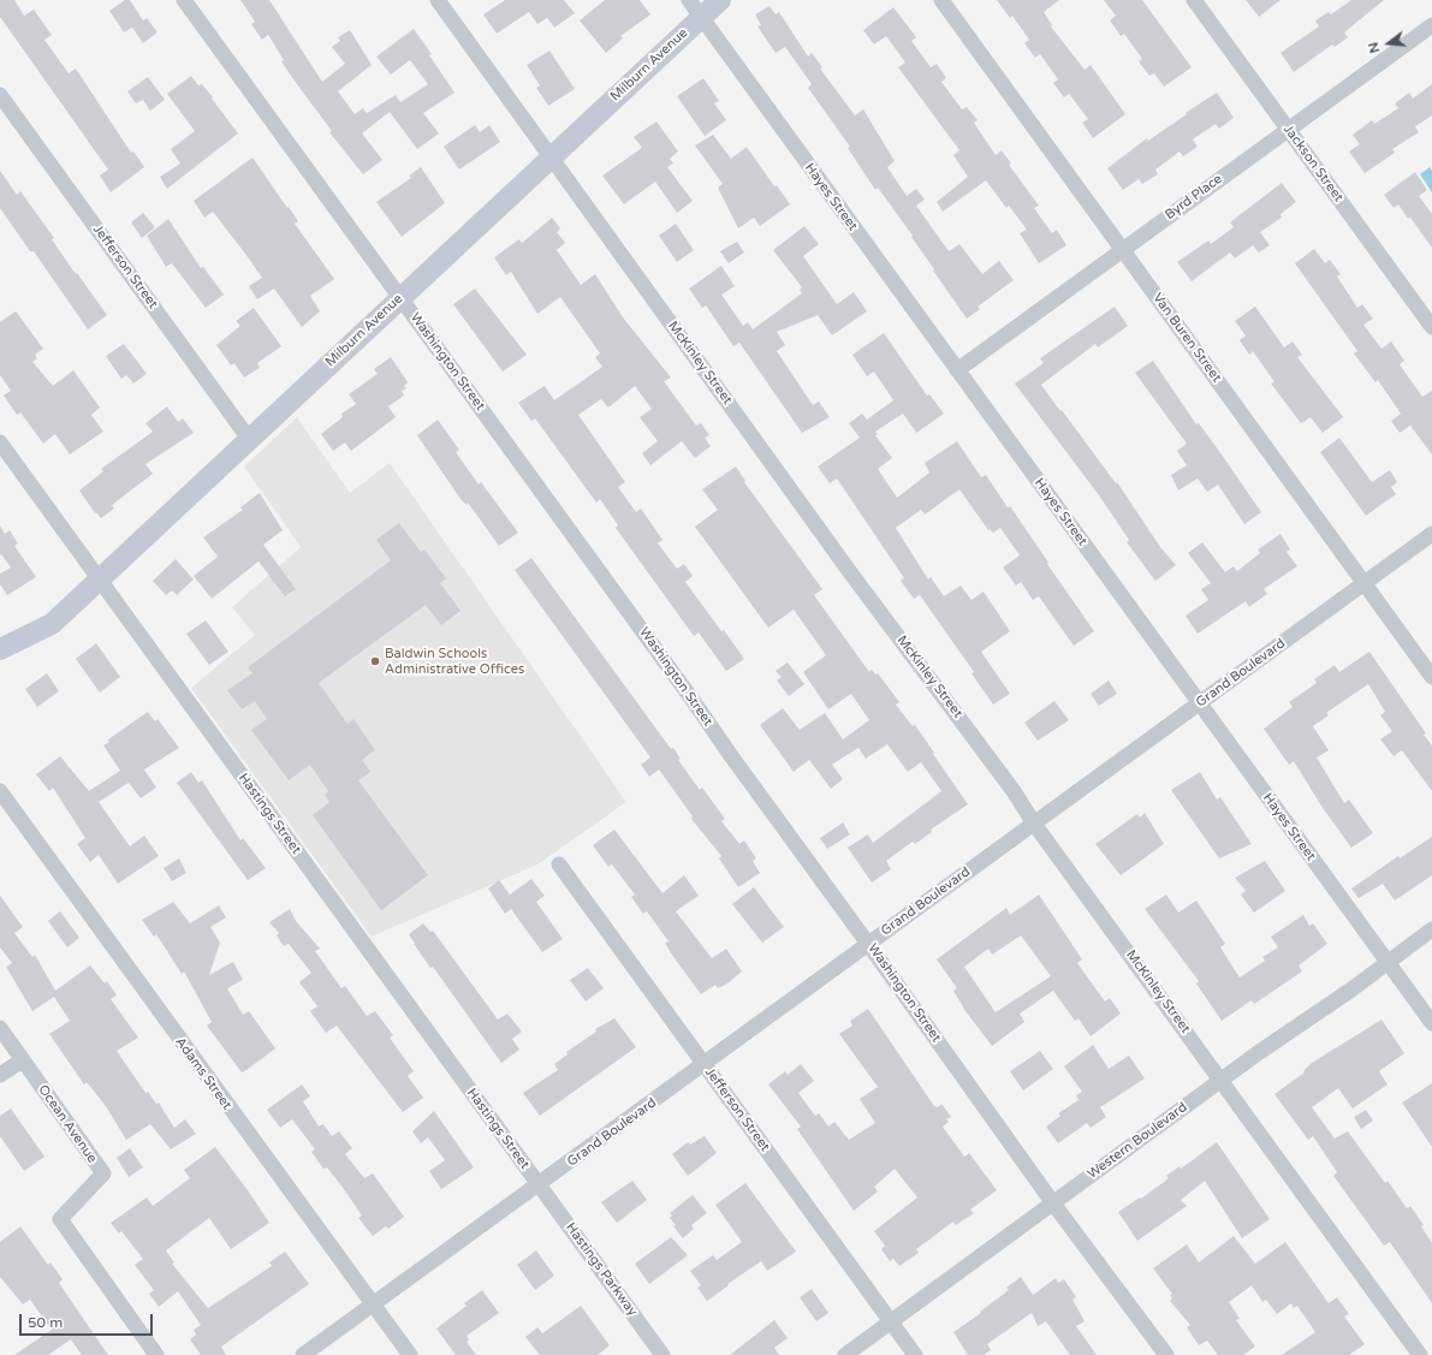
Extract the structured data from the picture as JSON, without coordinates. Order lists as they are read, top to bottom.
{
  "streets": {
    "main road": ["Milburn Avenue"],
    "street": [
      "Jackson Street",
      "Hayes Street",
      "Byrd Place",
      "Jefferson Street",
      "Van Buren Street",
      "Washington Street",
      "McKinley Street",
      "Grand Boulevard",
      "Hastings Street",
      "Adams Street",
      "Ocean Avenue",
      "Western Boulevard",
      "Hastings Parkway"
    ]
  },
  "crossings": [
    ["Milburn Avenue", "Hayes Street"],
    ["Milburn Avenue", "Jefferson Street"],
    ["Milburn Avenue", "Washington Street"],
    ["Milburn Avenue", "McKinley Street"],
    ["Milburn Avenue", "Hastings Street"],
    ["Jackson Street", "Byrd Place"],
    ["Hayes Street", "Byrd Place"],
    ["Hayes Street", "Grand Boulevard"],
    ["Hayes Street", "Western Boulevard"],
    ["Byrd Place", "Van Buren Street"],
    ["Jefferson Street", "Grand Boulevard"],
    ["Jefferson Street", "Western Boulevard"],
    ["Van Buren Street", "Grand Boulevard"],
    ["Washington Street", "Grand Boulevard"],
    ["Washington Street", "Western Boulevard"],
    ["McKinley Street", "Grand Boulevard"],
    ["McKinley Street", "Western Boulevard"],
    ["Grand Boulevard", "Hastings Street"],
    ["Grand Boulevard", "Adams Street"],
    ["Grand Boulevard", "Hastings Parkway"],
    ["Hastings Street", "Hastings Parkway"]
  ],
  "places": ["Baldwin Schools Administrative Offices"],
  "scale_bar": "50 m",
  "north": "left"
}
